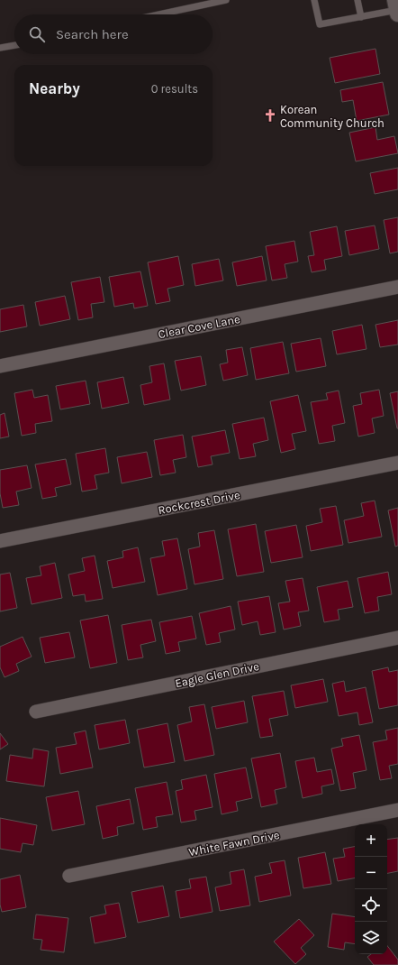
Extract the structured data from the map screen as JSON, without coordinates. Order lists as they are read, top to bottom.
{
  "streets": {
    "street": [
      "Clear Cove Lane",
      "Rockcrest Drive",
      "Eagle Glen Drive",
      "White Fawn Drive"
    ]
  },
  "places": {
    "church": ["Korean Community Church"]
  },
  "page": {
    "search": "Search here",
    "heading": ["Nearby", "0 results"],
    "map_buttons": ["+", "−"]
  }
}
